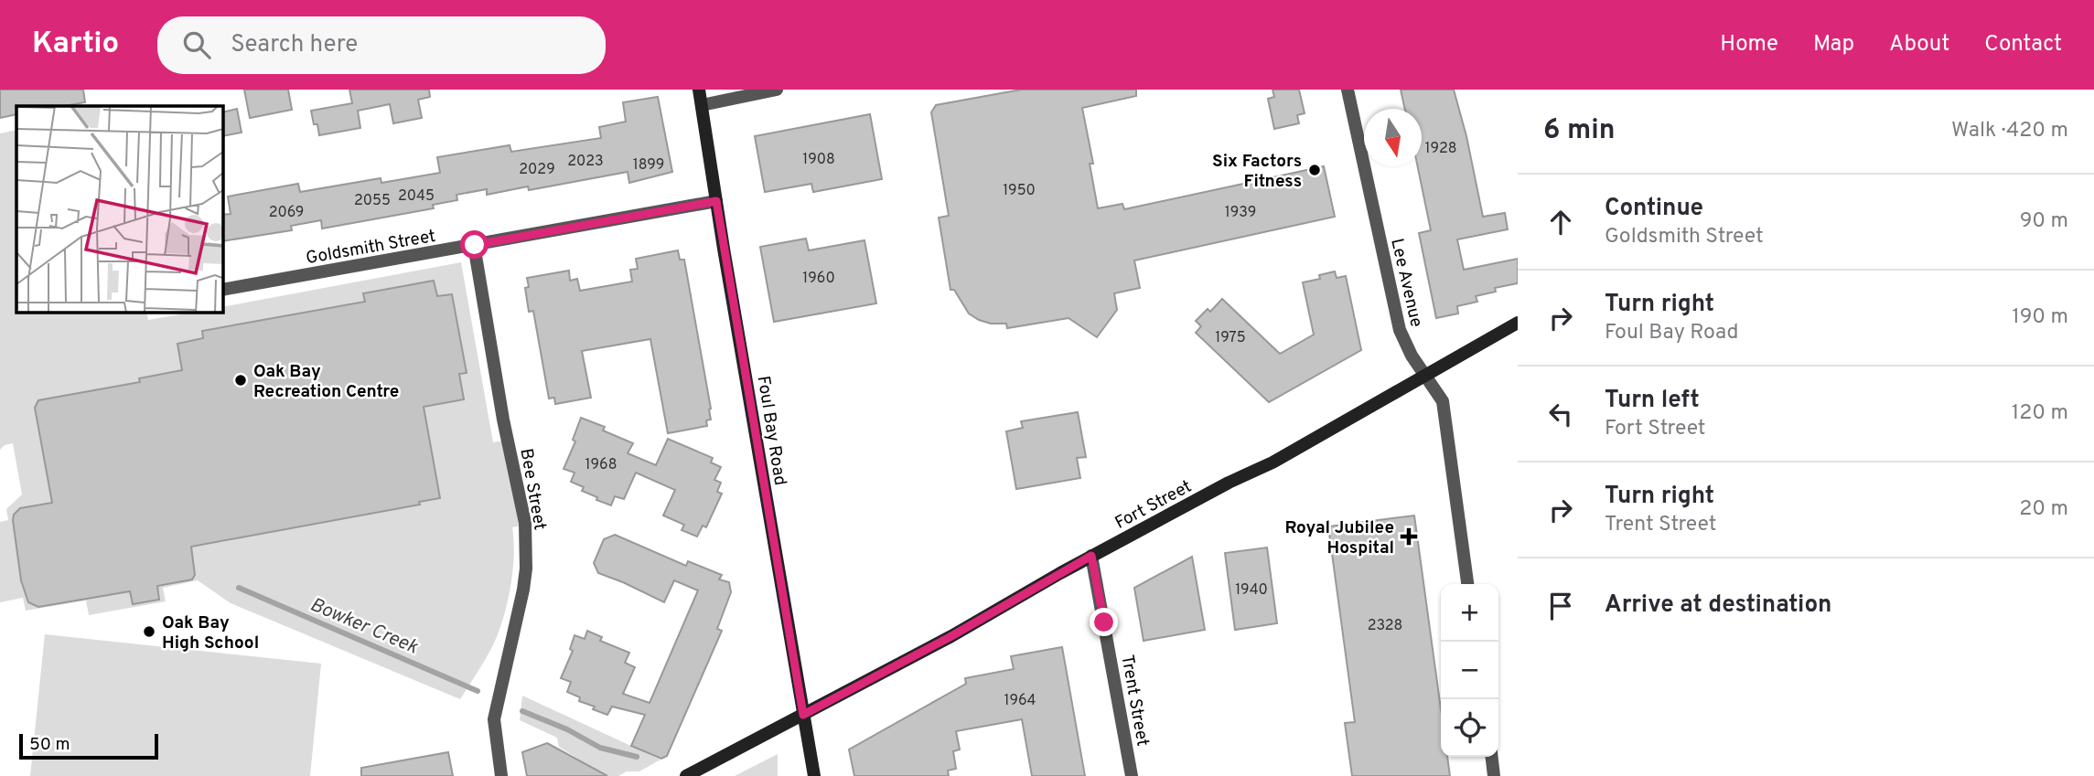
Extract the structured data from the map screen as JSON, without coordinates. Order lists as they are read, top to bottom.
{
  "streets": {
    "main road": ["Foul Bay Road", "Fort Street"],
    "street": [
      "Goldsmith Street",
      "Lee Avenue",
      "Bee Street",
      "Trent Street"
    ]
  },
  "crossings": [
    ["Goldsmith Street", "Foul Bay Road"],
    ["Goldsmith Street", "Bee Street"],
    ["Lee Avenue", "Fort Street"],
    ["Foul Bay Road", "Fort Street"],
    ["Fort Street", "Trent Street"]
  ],
  "water": ["Bowker Creek"],
  "places": {
    "other": ["Six Factors Fitness", "Oak Bay Recreation Centre", "Oak Bay High School"],
    "health": ["Royal Jubilee Hospital"]
  },
  "house_numbers": [
    "1928",
    "1908",
    "2023",
    "1899",
    "2029",
    "1950",
    "2045",
    "2055",
    "2069",
    "1939",
    "1960",
    "1975",
    "1968",
    "1940",
    "2328",
    "1964"
  ],
  "scale_bar": "50 m",
  "north": "bottom",
  "page": {
    "header": "Kartio",
    "search": "Search here",
    "nav": [
      "Home",
      "Map",
      "About",
      "Contact"
    ],
    "heading": ["6 min", "Walk · 420 m"],
    "list": [
      ["Continue", "Goldsmith Street", "90 m"],
      ["Turn right", "Foul Bay Road", "190 m"],
      ["Turn left", "Fort Street", "120 m"],
      ["Turn right", "Trent Street", "20 m"],
      "Arrive at destination"
    ],
    "map_buttons": ["+", "−"],
    "scale": "50 m"
  }
}
